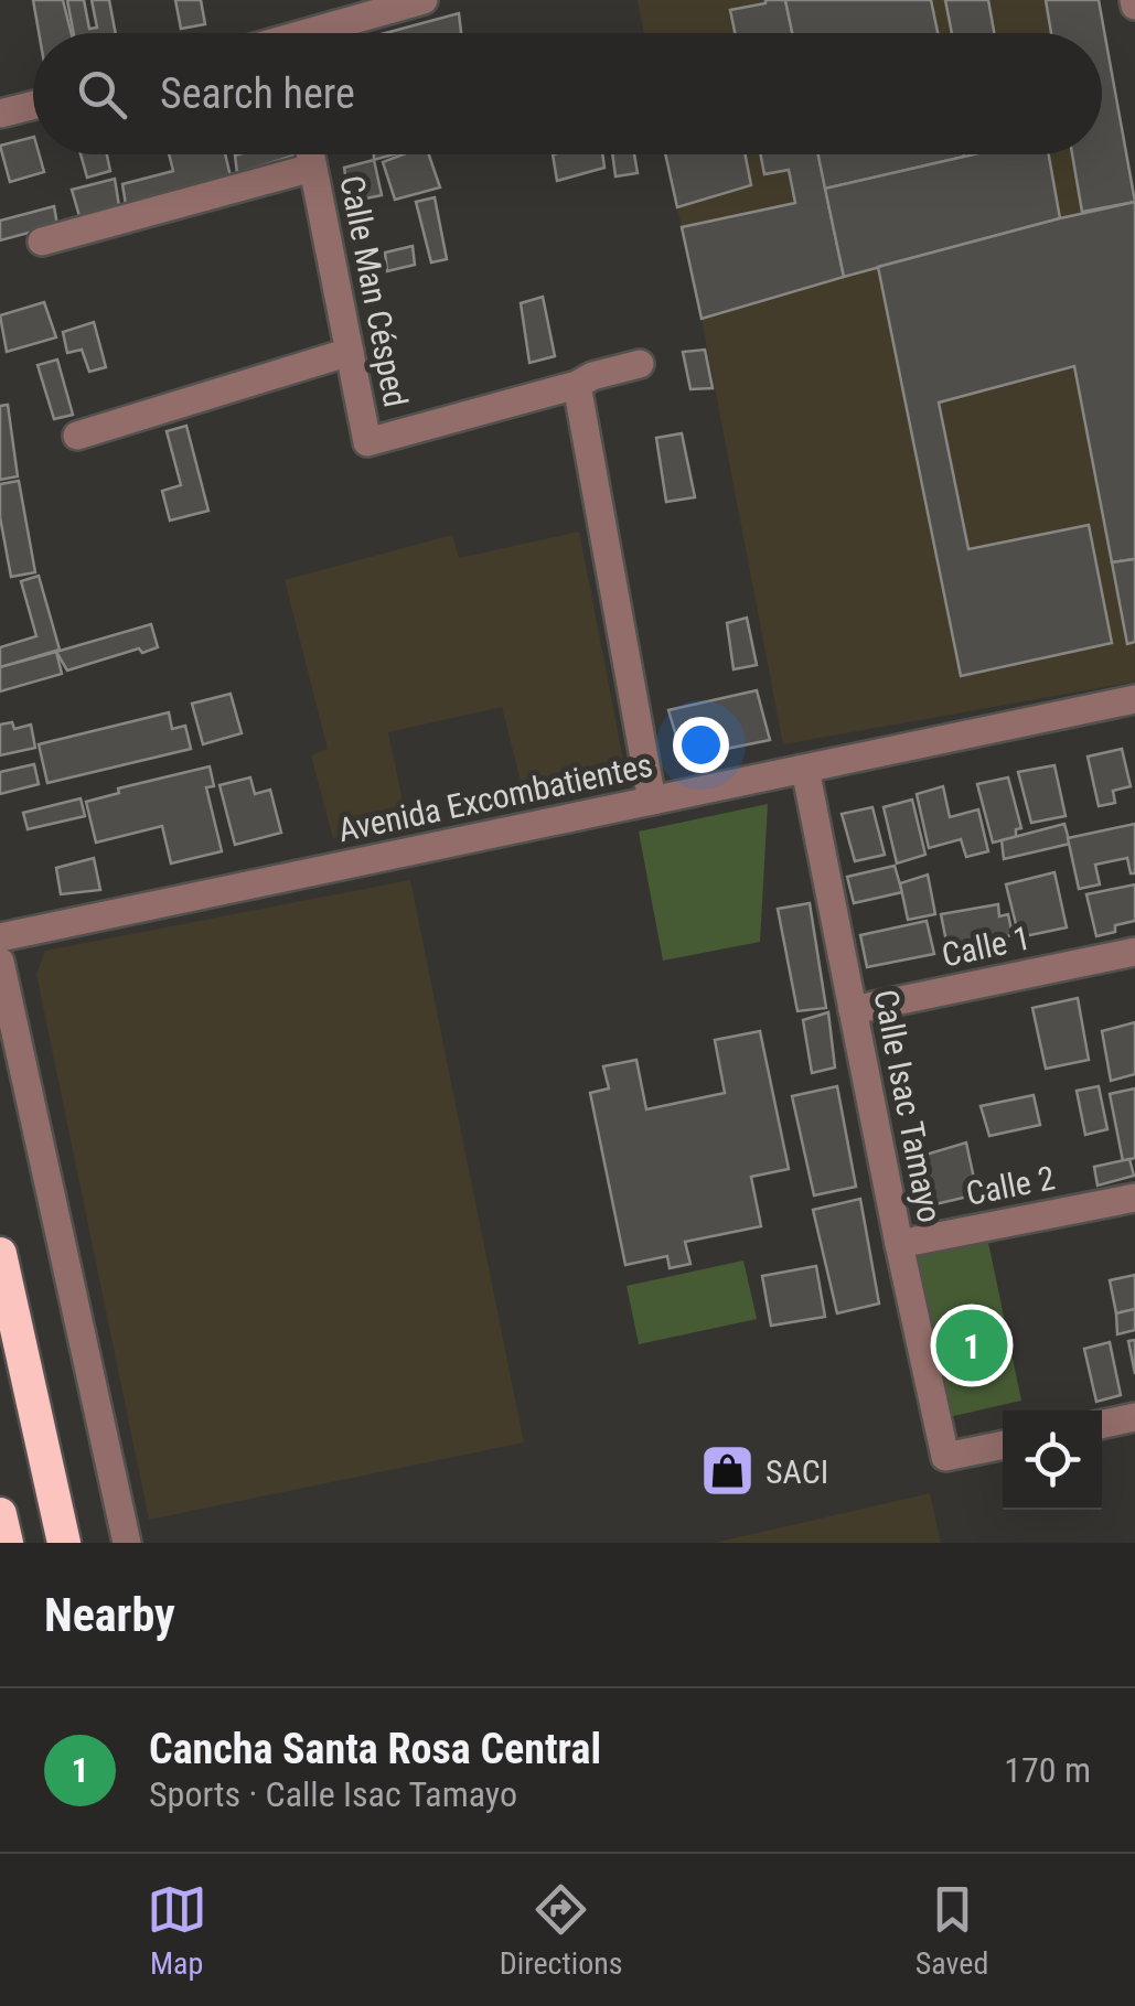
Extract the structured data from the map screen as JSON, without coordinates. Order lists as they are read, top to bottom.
{
  "streets": {
    "street": [
      "Calle Man Césped",
      "Avenida Excombatientes",
      "Calle 1",
      "Calle Isac Tamayo",
      "Calle 2"
    ]
  },
  "crossings": [
    ["Avenida Excombatientes", "Calle Isac Tamayo"],
    ["Calle 1", "Calle Isac Tamayo"],
    ["Calle Isac Tamayo", "Calle 2"]
  ],
  "places": {
    "shop": ["SACI"]
  },
  "page": {
    "search": "Search here",
    "pins": "1",
    "heading": "Nearby",
    "list": [
      {
        "mark": "1",
        "name": "Cancha Santa Rosa Central",
        "note": "Sports · Calle Isac Tamayo",
        "value": "170 m"
      }
    ],
    "nav": ["Map", "Directions", "Saved"]
  }
}
